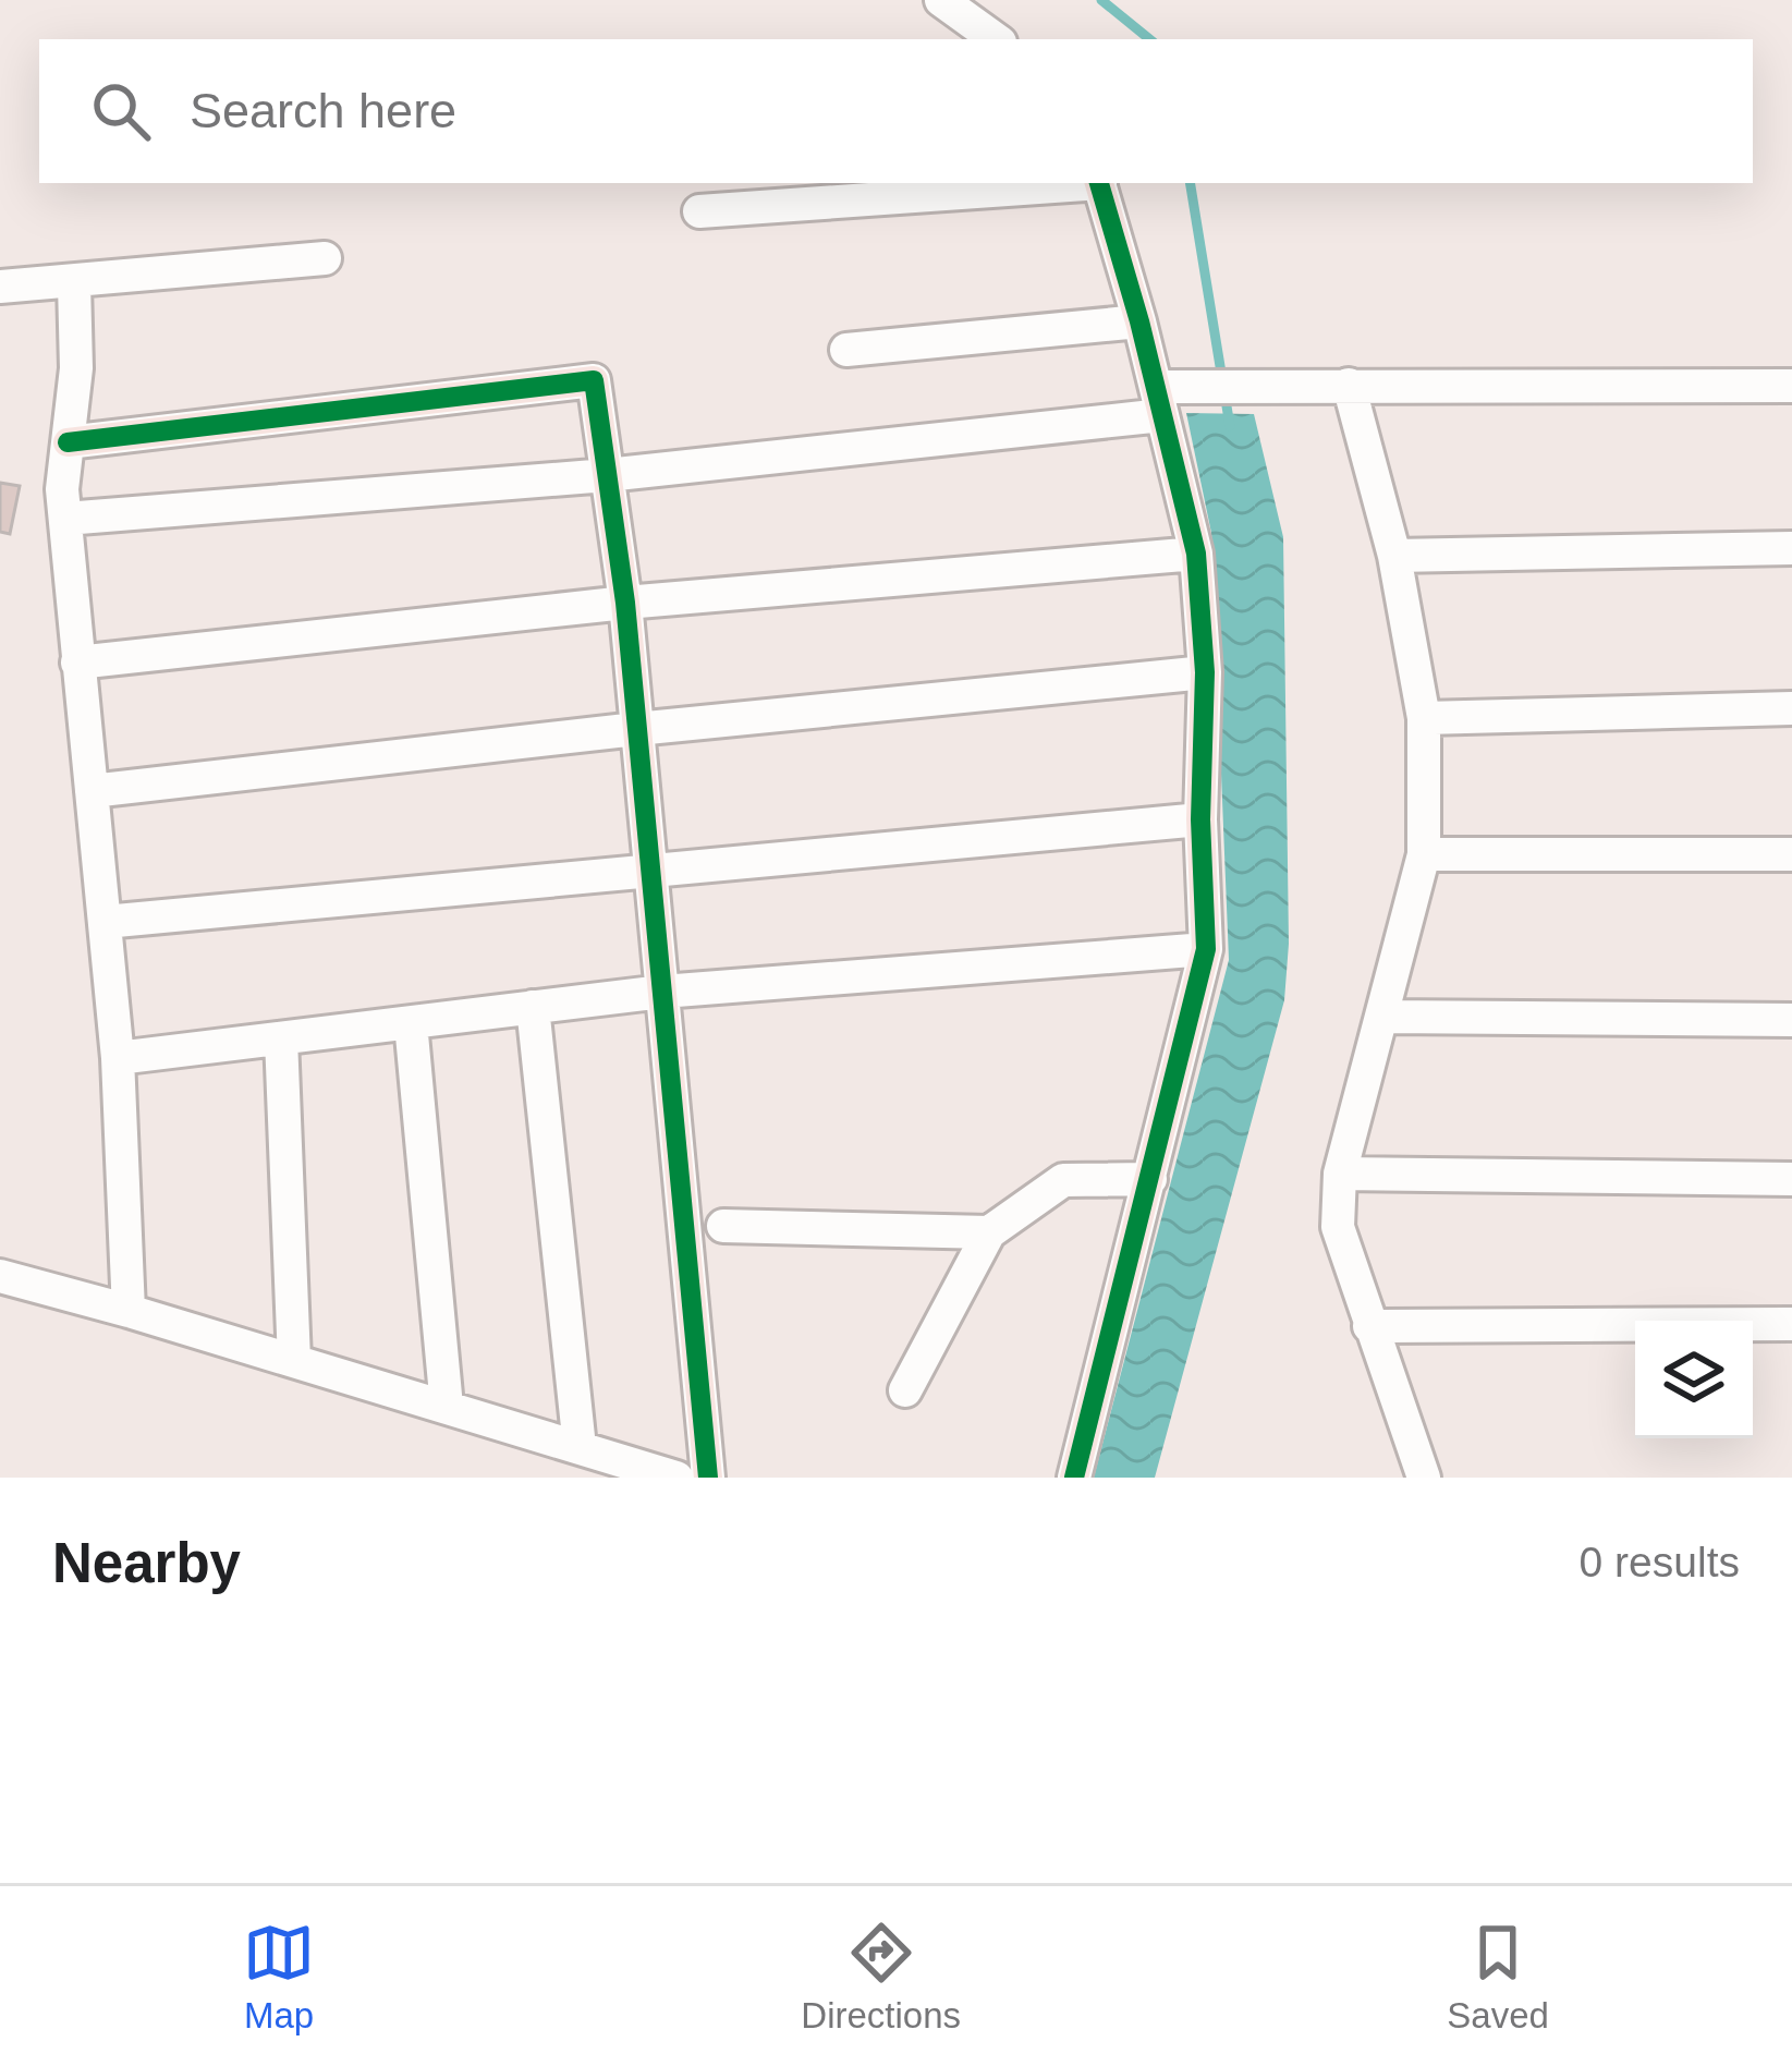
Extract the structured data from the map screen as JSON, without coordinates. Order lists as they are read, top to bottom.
{
  "page": {
    "search": "Search here",
    "heading": ["Nearby", "0 results"],
    "nav": ["Map", "Directions", "Saved"]
  }
}
